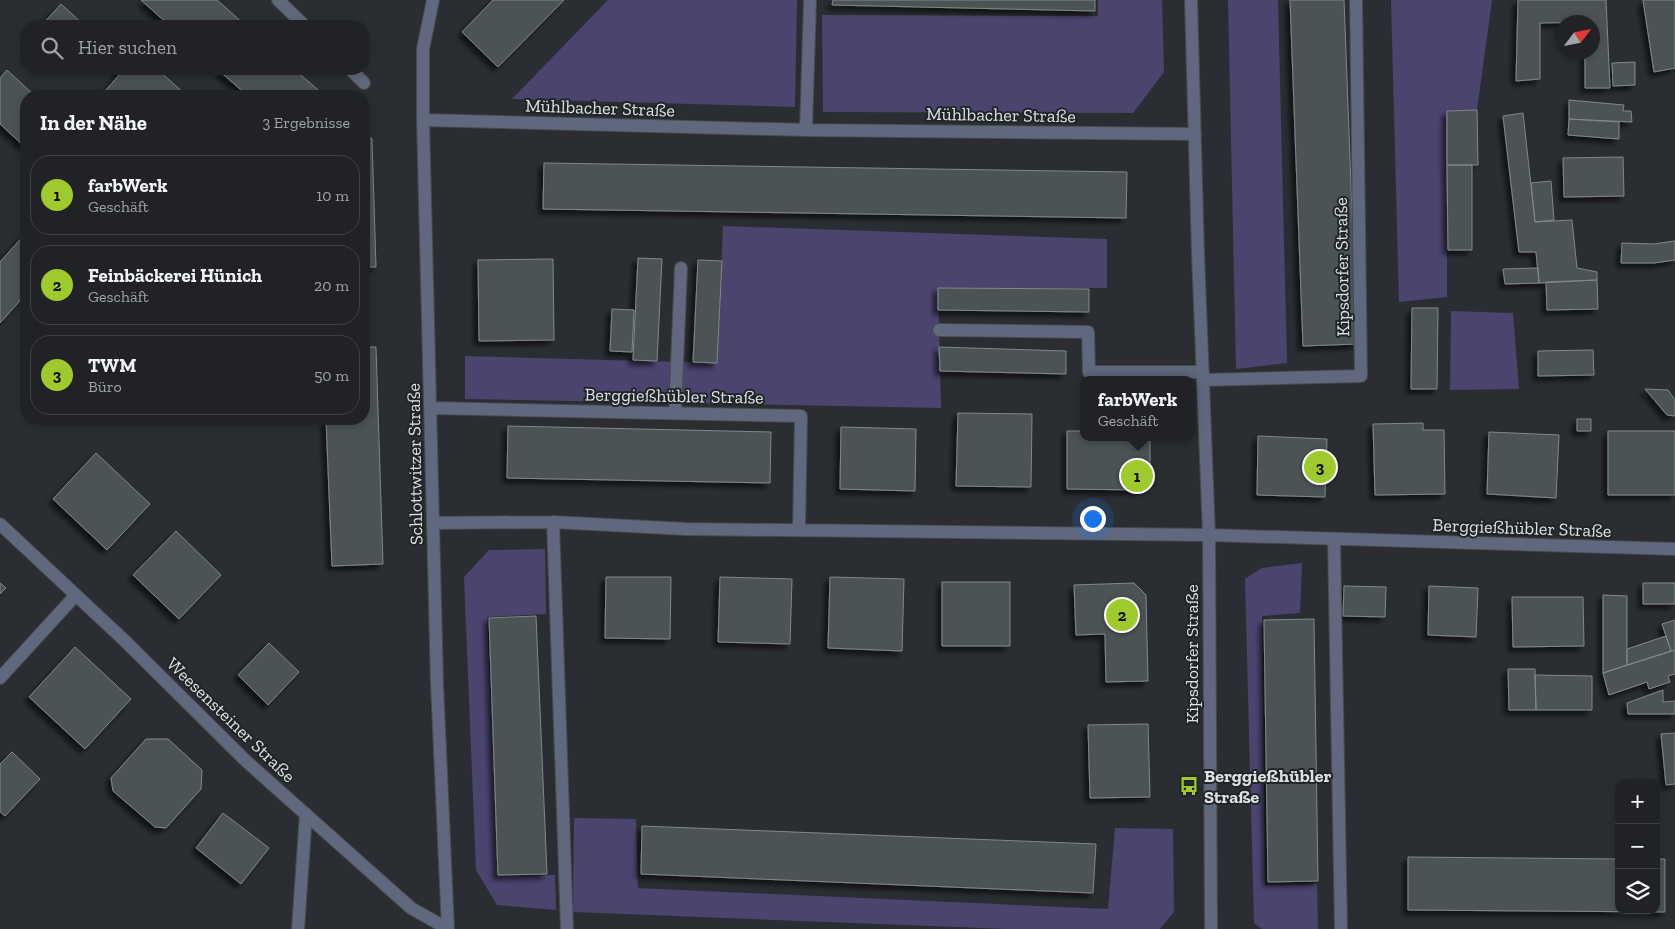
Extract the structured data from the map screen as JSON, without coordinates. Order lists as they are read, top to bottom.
{
  "streets": {
    "street": [
      "Mühlbacher Straße",
      "Kipsdorfer Straße",
      "Berggießhübler Straße",
      "Schlottwitzer Straße",
      "Weesensteiner Straße"
    ]
  },
  "crossings": [
    ["Mühlbacher Straße", "Kipsdorfer Straße"],
    ["Mühlbacher Straße", "Schlottwitzer Straße"],
    ["Kipsdorfer Straße", "Berggießhübler Straße"],
    ["Berggießhübler Straße", "Schlottwitzer Straße"],
    ["Schlottwitzer Straße", "Weesensteiner Straße"]
  ],
  "places": {
    "bus stop": ["Berggießhübler Straße"]
  },
  "north": "top right",
  "page": {
    "search": "Hier suchen",
    "heading": ["In der Nähe", "3 Ergebnisse"],
    "list": [
      {
        "mark": "1",
        "name": "farbWerk",
        "note": "Geschäft",
        "value": "10 m"
      },
      {
        "mark": "2",
        "name": "Feinbäckerei Hünich",
        "note": "Geschäft",
        "value": "20 m"
      },
      {
        "mark": "3",
        "name": "TWM",
        "note": "Büro",
        "value": "50 m"
      }
    ],
    "popup": ["farbWerk", "Geschäft"],
    "pins": ["3", "1", "2"],
    "map_buttons": ["+", "−"]
  }
}
